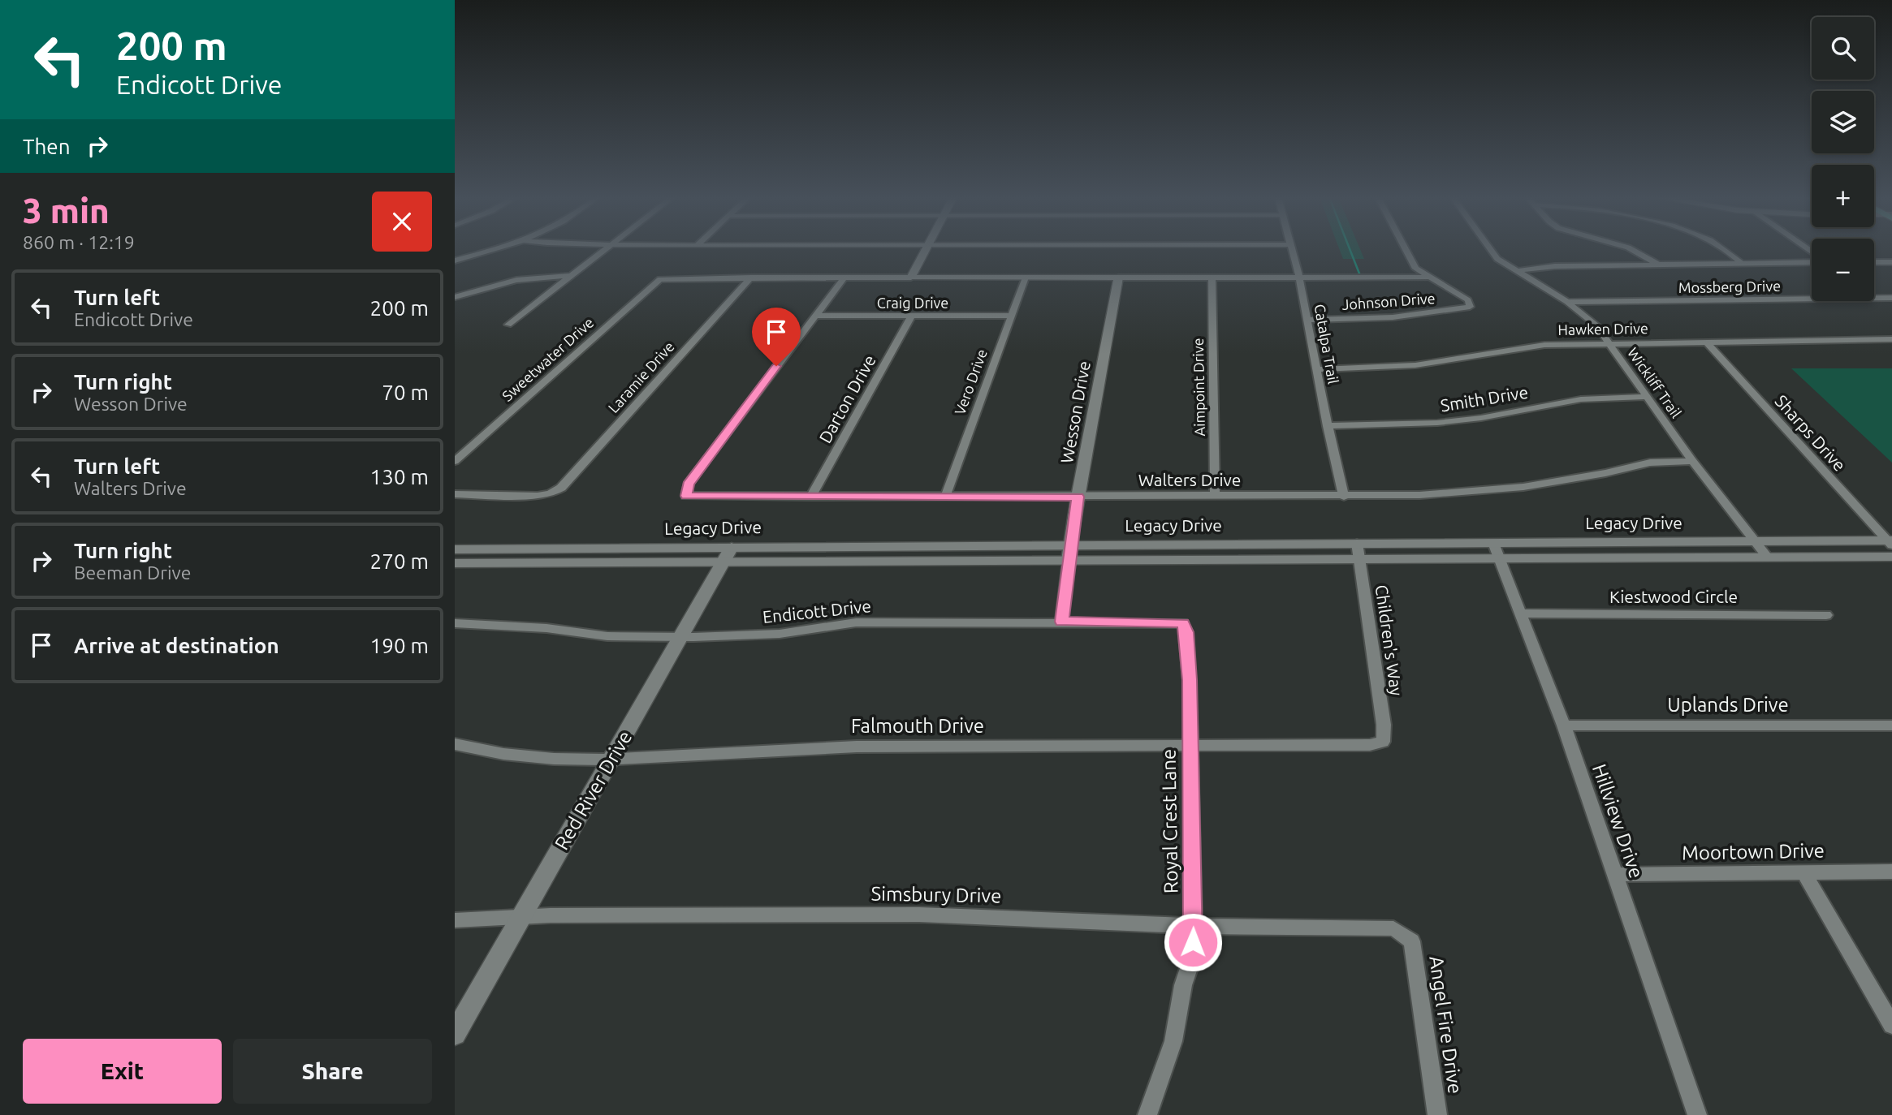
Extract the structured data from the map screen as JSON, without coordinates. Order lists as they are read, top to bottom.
{
  "streets": {
    "main road": ["Wesson Drive", "Legacy Drive", "Red River Drive"],
    "street": [
      "Mossberg Drive",
      "Johnson Drive",
      "Craig Drive",
      "Hawken Drive",
      "Catalpa Trail",
      "Sweetwater Drive",
      "Laramie Drive",
      "Vero Drive",
      "Wickliff Trail",
      "Aimpoint Drive",
      "Darton Drive",
      "Smith Drive",
      "Sharps Drive",
      "Walters Drive",
      "Kiestwood Circle",
      "Endicott Drive",
      "Children's Way",
      "Uplands Drive",
      "Falmouth Drive",
      "Royal Crest Lane",
      "Hillview Drive",
      "Moortown Drive",
      "Simsbury Drive",
      "Angel Fire Drive"
    ]
  },
  "crossings": [
    ["Mossberg Drive", "Wickliff Trail"],
    ["Johnson Drive", "Catalpa Trail"],
    ["Craig Drive", "Vero Drive"],
    ["Craig Drive", "Darton Drive"],
    ["Craig Drive", "Walters Drive"],
    ["Hawken Drive", "Catalpa Trail"],
    ["Hawken Drive", "Wickliff Trail"],
    ["Hawken Drive", "Sharps Drive"],
    ["Catalpa Trail", "Smith Drive"],
    ["Catalpa Trail", "Walters Drive"],
    ["Sweetwater Drive", "Laramie Drive"],
    ["Vero Drive", "Walters Drive"],
    ["Wickliff Trail", "Smith Drive"],
    ["Wickliff Trail", "Walters Drive"],
    ["Wickliff Trail", "Legacy Drive"],
    ["Aimpoint Drive", "Walters Drive"],
    ["Darton Drive", "Walters Drive"],
    ["Wesson Drive", "Walters Drive"],
    ["Wesson Drive", "Legacy Drive"],
    ["Wesson Drive", "Endicott Drive"],
    ["Sharps Drive", "Legacy Drive"],
    ["Legacy Drive", "Children's Way"],
    ["Legacy Drive", "Red River Drive"],
    ["Legacy Drive", "Hillview Drive"],
    ["Kiestwood Circle", "Hillview Drive"],
    ["Endicott Drive", "Red River Drive"],
    ["Endicott Drive", "Royal Crest Lane"],
    ["Children's Way", "Falmouth Drive"],
    ["Uplands Drive", "Hillview Drive"],
    ["Falmouth Drive", "Red River Drive"],
    ["Falmouth Drive", "Royal Crest Lane"],
    ["Red River Drive", "Simsbury Drive"],
    ["Royal Crest Lane", "Simsbury Drive"],
    ["Hillview Drive", "Moortown Drive"],
    ["Simsbury Drive", "Angel Fire Drive"]
  ],
  "page": {
    "turn": ["200 m", "Endicott Drive"],
    "map_buttons": ["+", "−"],
    "then": "Then",
    "heading": ["3 min", "860 m · 12:19"],
    "list": [
      {
        "name": "Turn left",
        "note": "Endicott Drive",
        "value": "200 m"
      },
      {
        "name": "Turn right",
        "note": "Wesson Drive",
        "value": "70 m"
      },
      {
        "name": "Turn left",
        "note": "Walters Drive",
        "value": "130 m"
      },
      {
        "name": "Turn right",
        "note": "Beeman Drive",
        "value": "270 m"
      },
      {
        "name": "Arrive at destination",
        "value": "190 m"
      }
    ],
    "buttons": ["Exit", "Share"]
  }
}
